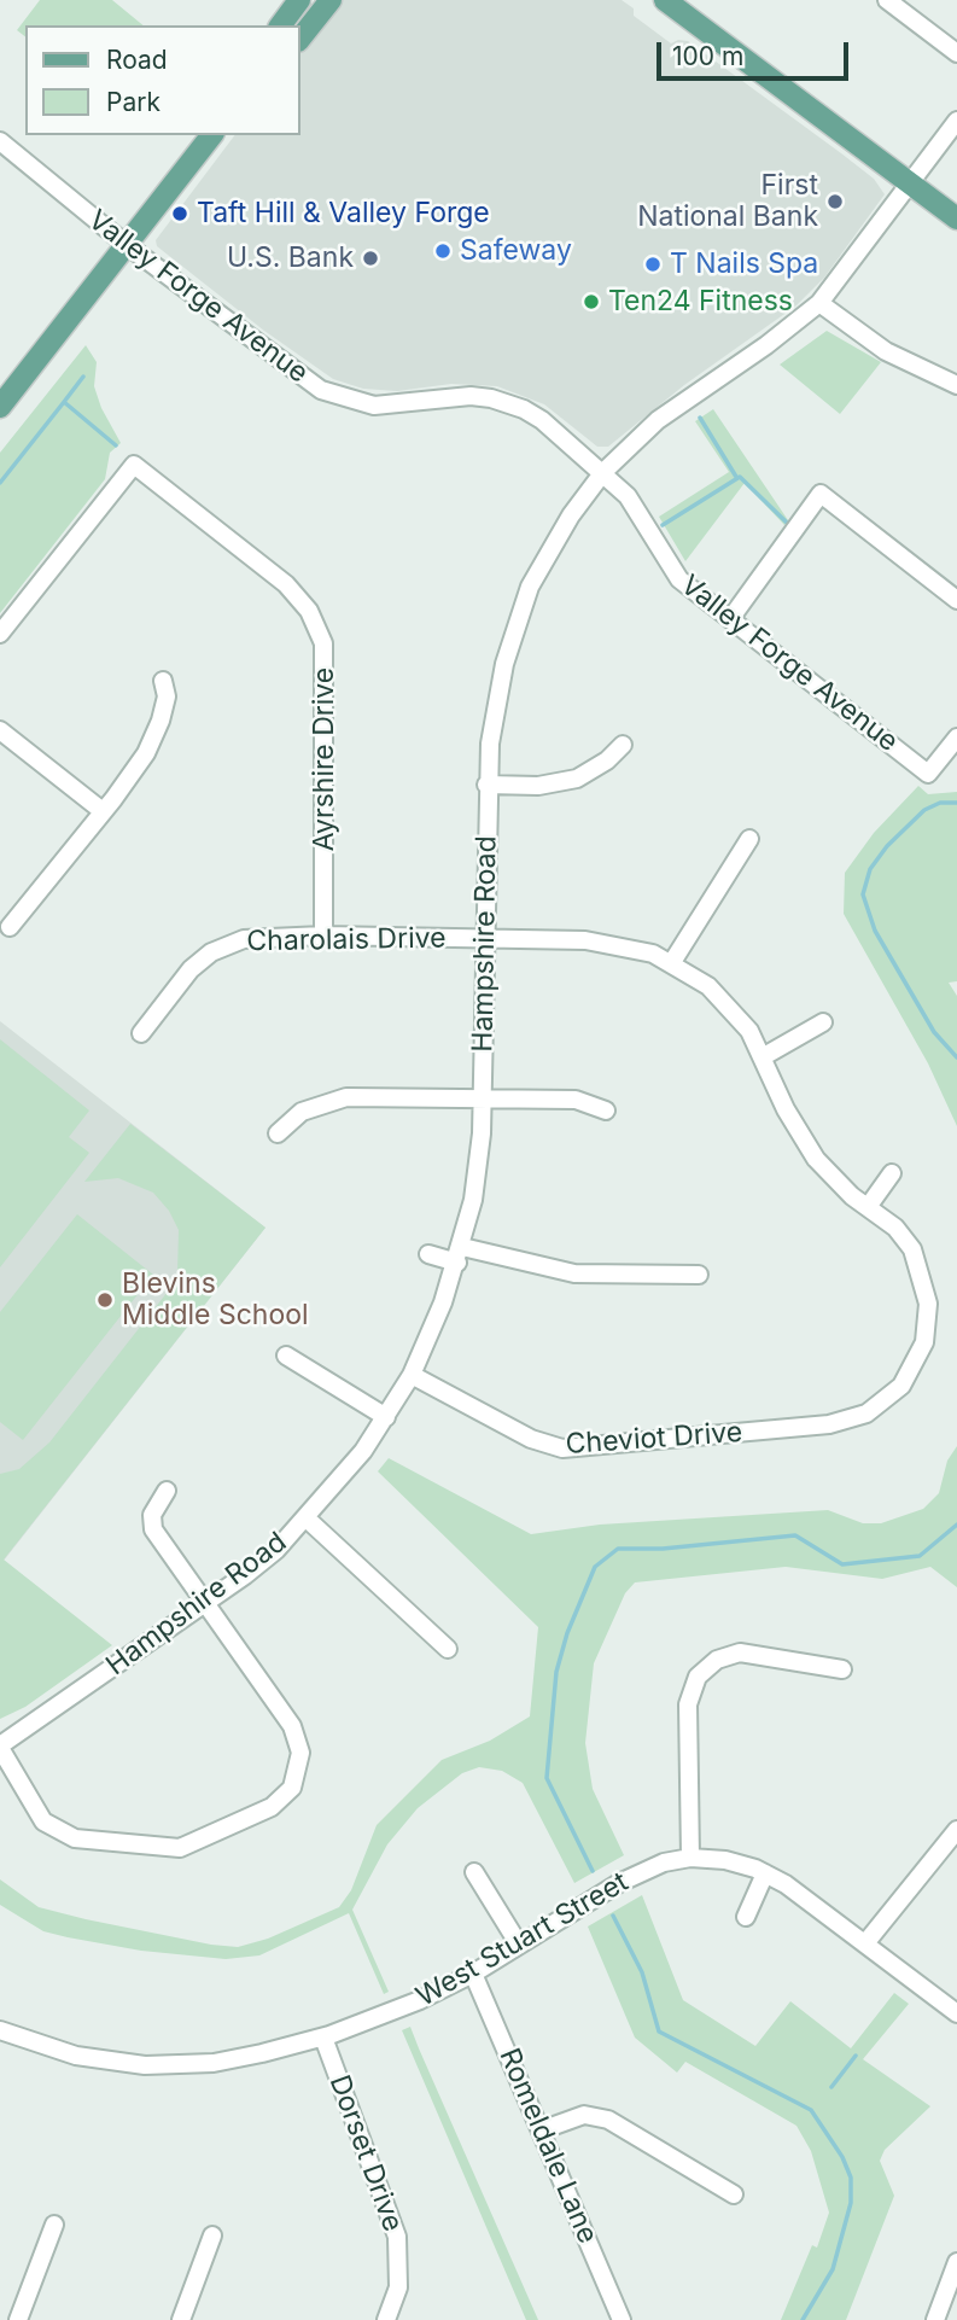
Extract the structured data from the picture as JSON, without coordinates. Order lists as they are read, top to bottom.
{
  "streets": {
    "street": [
      "Valley Forge Avenue",
      "Ayrshire Drive",
      "Charolais Drive",
      "Hampshire Road",
      "Cheviot Drive",
      "West Stuart Street",
      "Romeldale Lane",
      "Dorset Drive"
    ]
  },
  "crossings": [
    ["Valley Forge Avenue", "Hampshire Road"],
    ["Ayrshire Drive", "Charolais Drive"],
    ["Charolais Drive", "Hampshire Road"],
    ["Charolais Drive", "Cheviot Drive"],
    ["Hampshire Road", "Cheviot Drive"],
    ["West Stuart Street", "Romeldale Lane"],
    ["West Stuart Street", "Dorset Drive"]
  ],
  "places": [
    "First National Bank",
    "Taft Hill & Valley Forge",
    "Safeway",
    "U.S. Bank",
    "T Nails Spa",
    "Ten24 Fitness",
    "Blevins Middle School"
  ],
  "legend": ["Road", "Park"],
  "scale_bar": "100 m"
}
